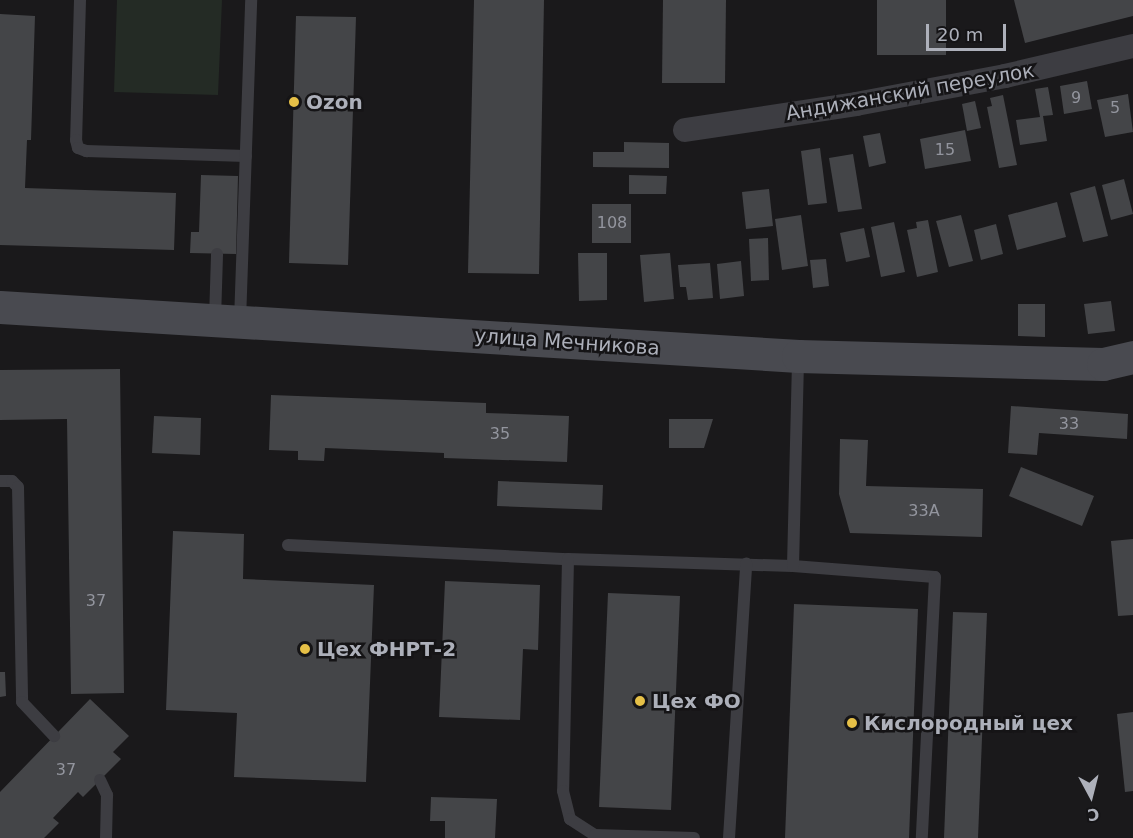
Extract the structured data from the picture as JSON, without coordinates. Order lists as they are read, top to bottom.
{
  "streets": {
    "main road": ["улица Мечникова"],
    "street": ["Андижанский переулок"]
  },
  "places": [
    "Ozon",
    "Цех ФНРТ-2",
    "Цех ФО",
    "Кислородный цех"
  ],
  "house_numbers": [
    "9",
    "5",
    "15",
    "108",
    "33",
    "35",
    "33А",
    "37",
    "37"
  ],
  "scale_bar": "20 m",
  "north": "bottom"
}
